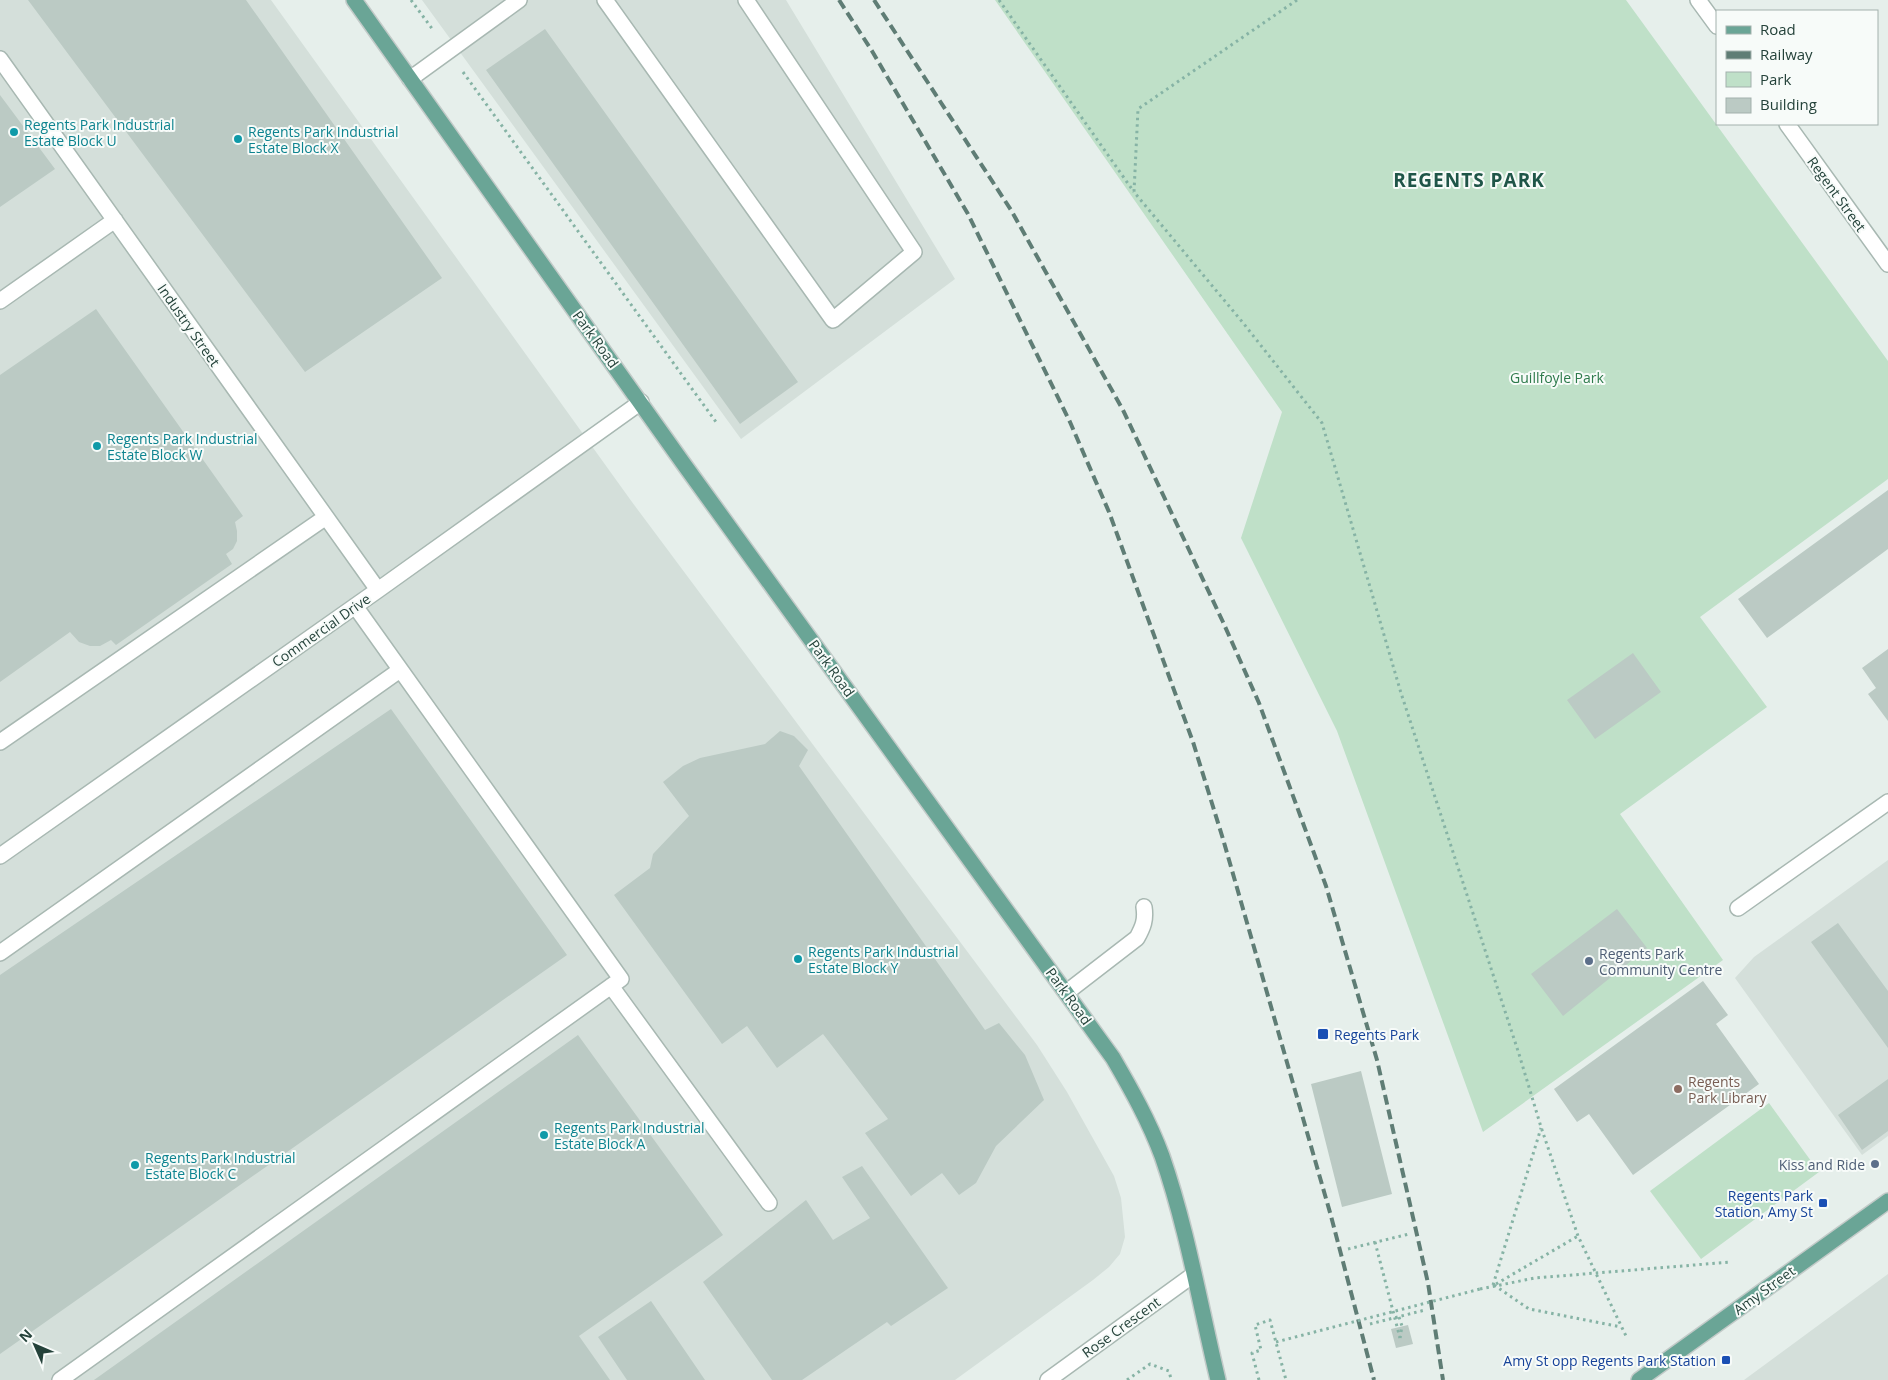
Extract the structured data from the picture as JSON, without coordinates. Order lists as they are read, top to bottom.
{
  "streets": {
    "main road": ["Park Road", "Amy Street"],
    "street": [
      "Regent Street",
      "Industry Street",
      "Commercial Drive",
      "Rose Crescent"
    ]
  },
  "crossings": [
    ["Industry Street", "Commercial Drive"],
    ["Park Road", "Commercial Drive"],
    ["Park Road", "Rose Crescent"]
  ],
  "districts": ["REGENTS PARK"],
  "parks": ["Guillfoyle Park"],
  "places": {
    "other": [
      "Regents Park Industrial Estate Block U",
      "Regents Park Industrial Estate Block X",
      "Regents Park Industrial Estate Block W",
      "Regents Park Industrial Estate Block Y",
      "Regents Park Community Centre",
      "Regents Park Library",
      "Regents Park Industrial Estate Block A",
      "Kiss and Ride",
      "Regents Park Industrial Estate Block C"
    ],
    "transit": ["Regents Park", "Regents Park Station, Amy St", "Amy St opp Regents Park Station"]
  },
  "legend": [
    "Road",
    "Railway",
    "Park",
    "Building"
  ],
  "north": "top left"
}
